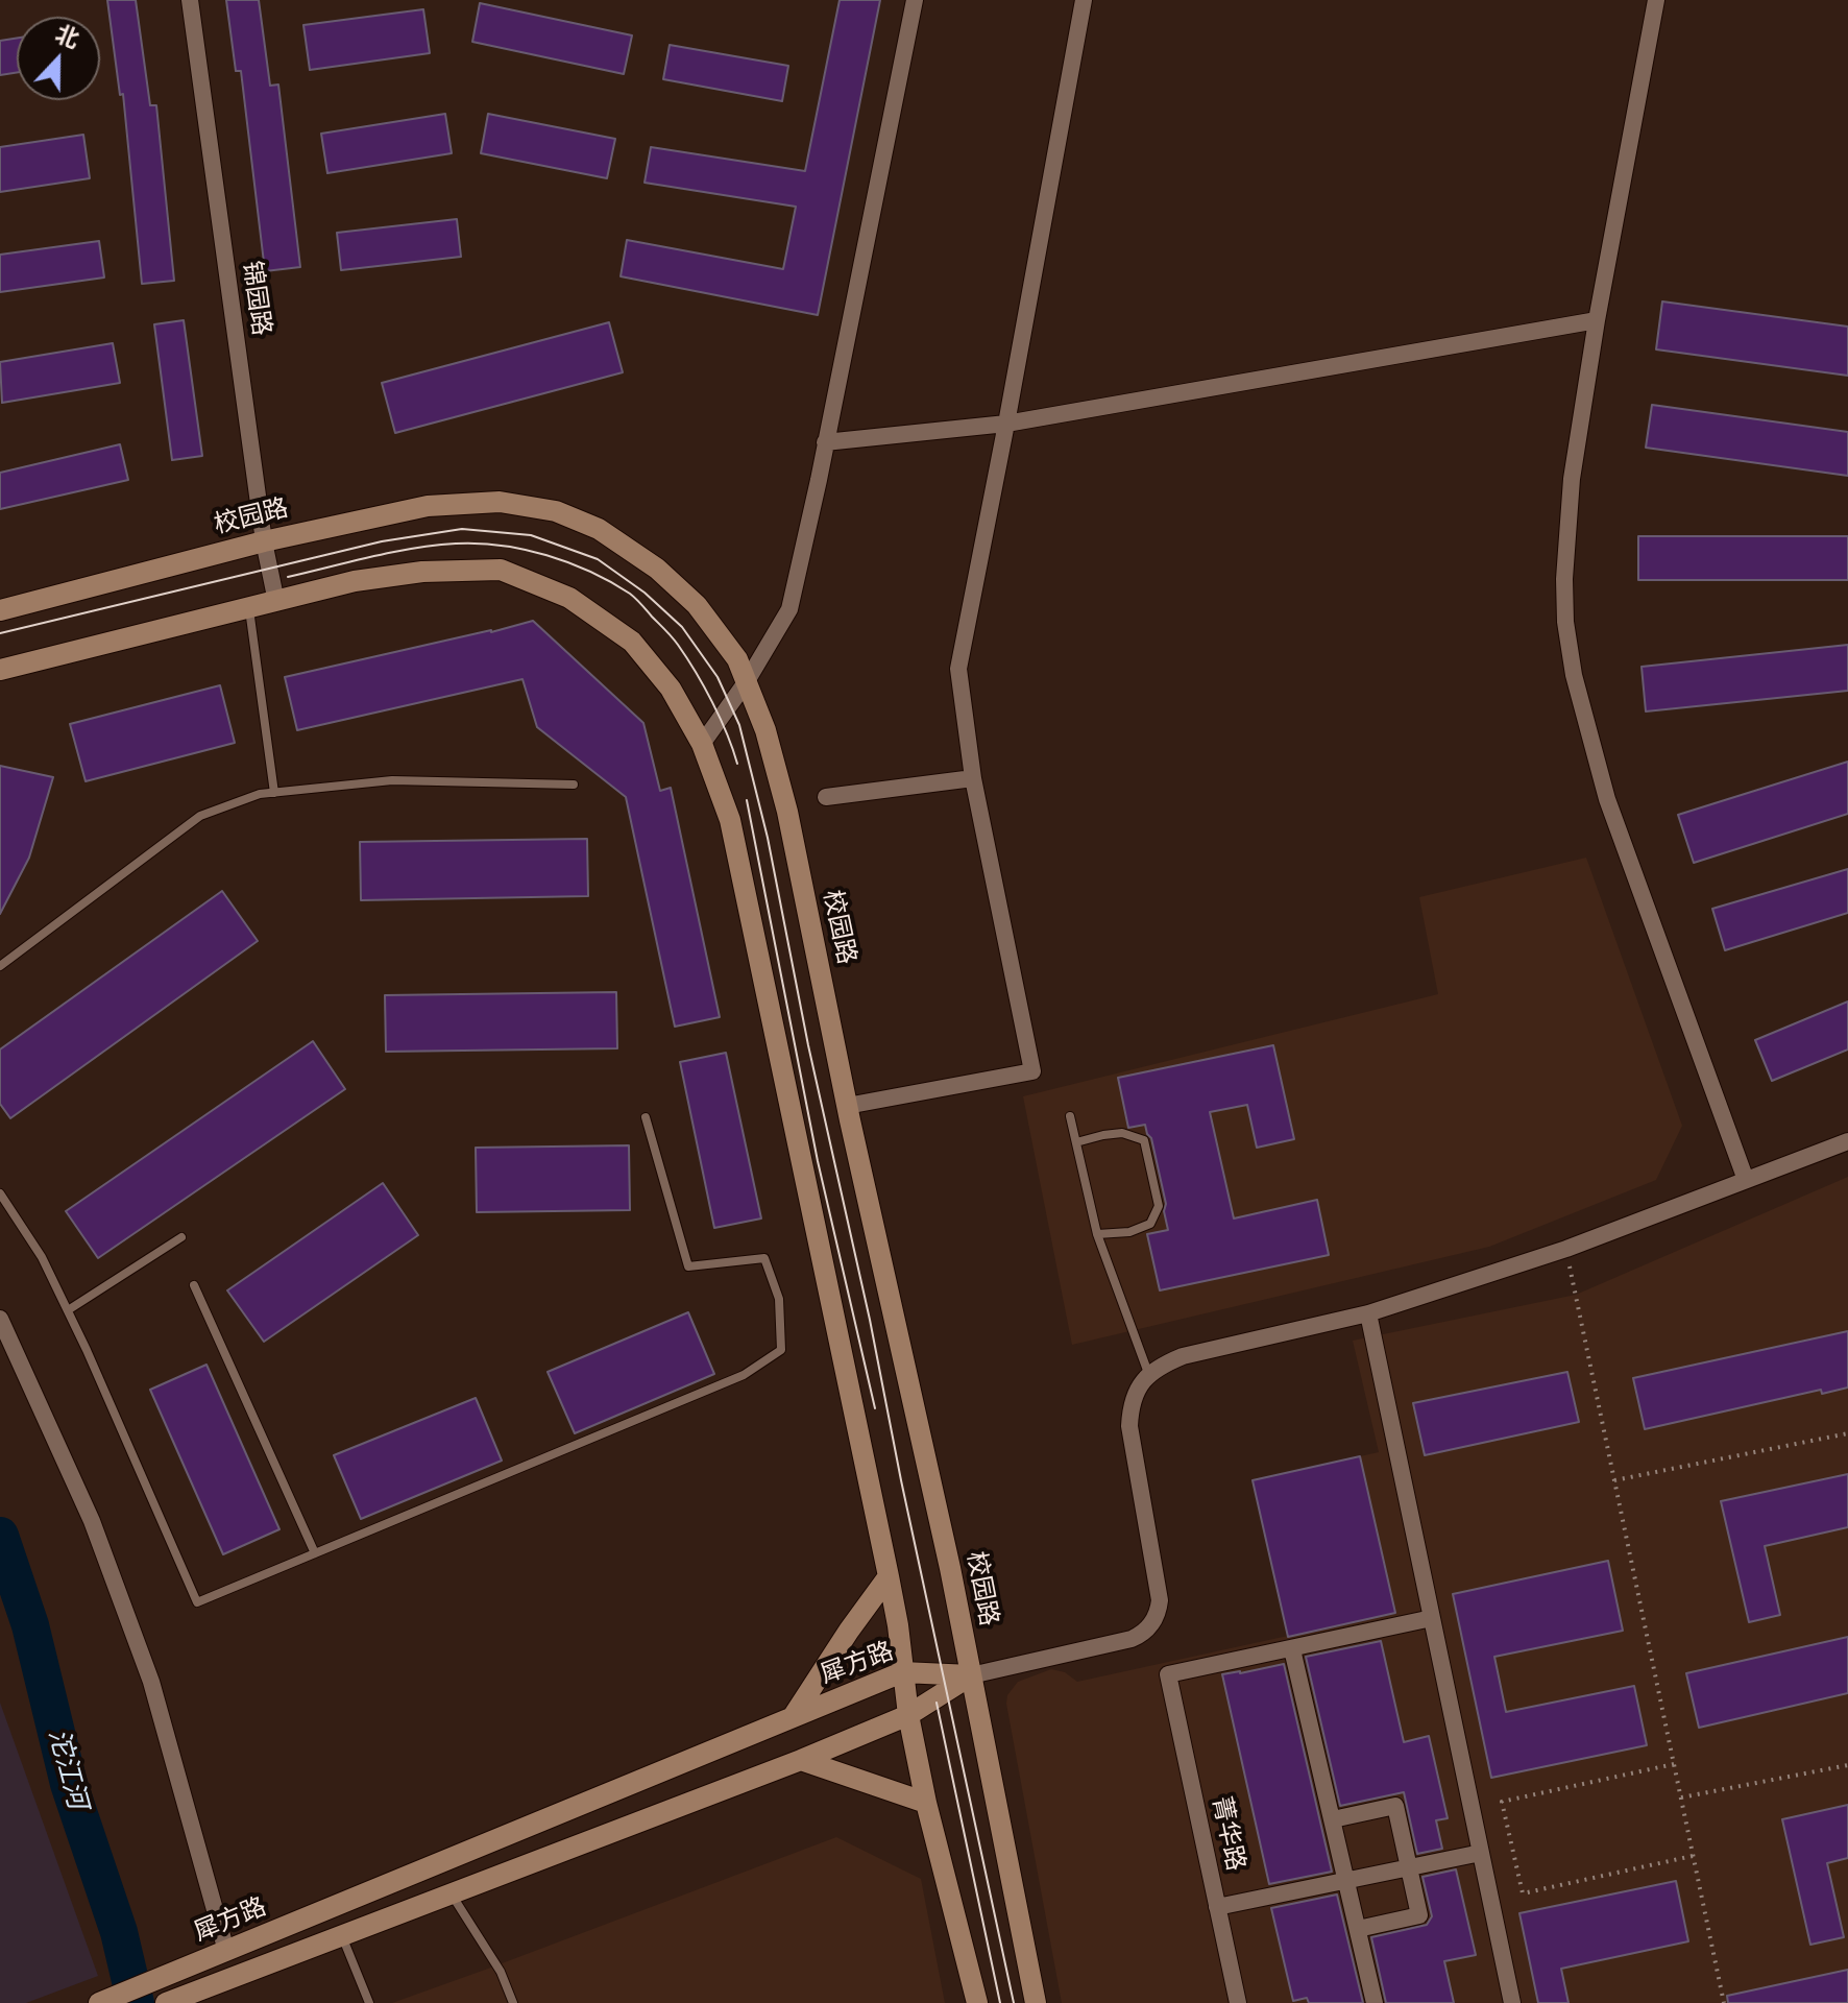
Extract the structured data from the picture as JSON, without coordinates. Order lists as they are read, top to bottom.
{
  "streets": {
    "street": [
      "锦园路",
      "校园路",
      "犀方路",
      "菁华路"
    ]
  },
  "crossings": [
    ["锦园路", "校园路"],
    ["校园路", "犀方路"]
  ],
  "water": ["沱江河"],
  "north": "top"
}
